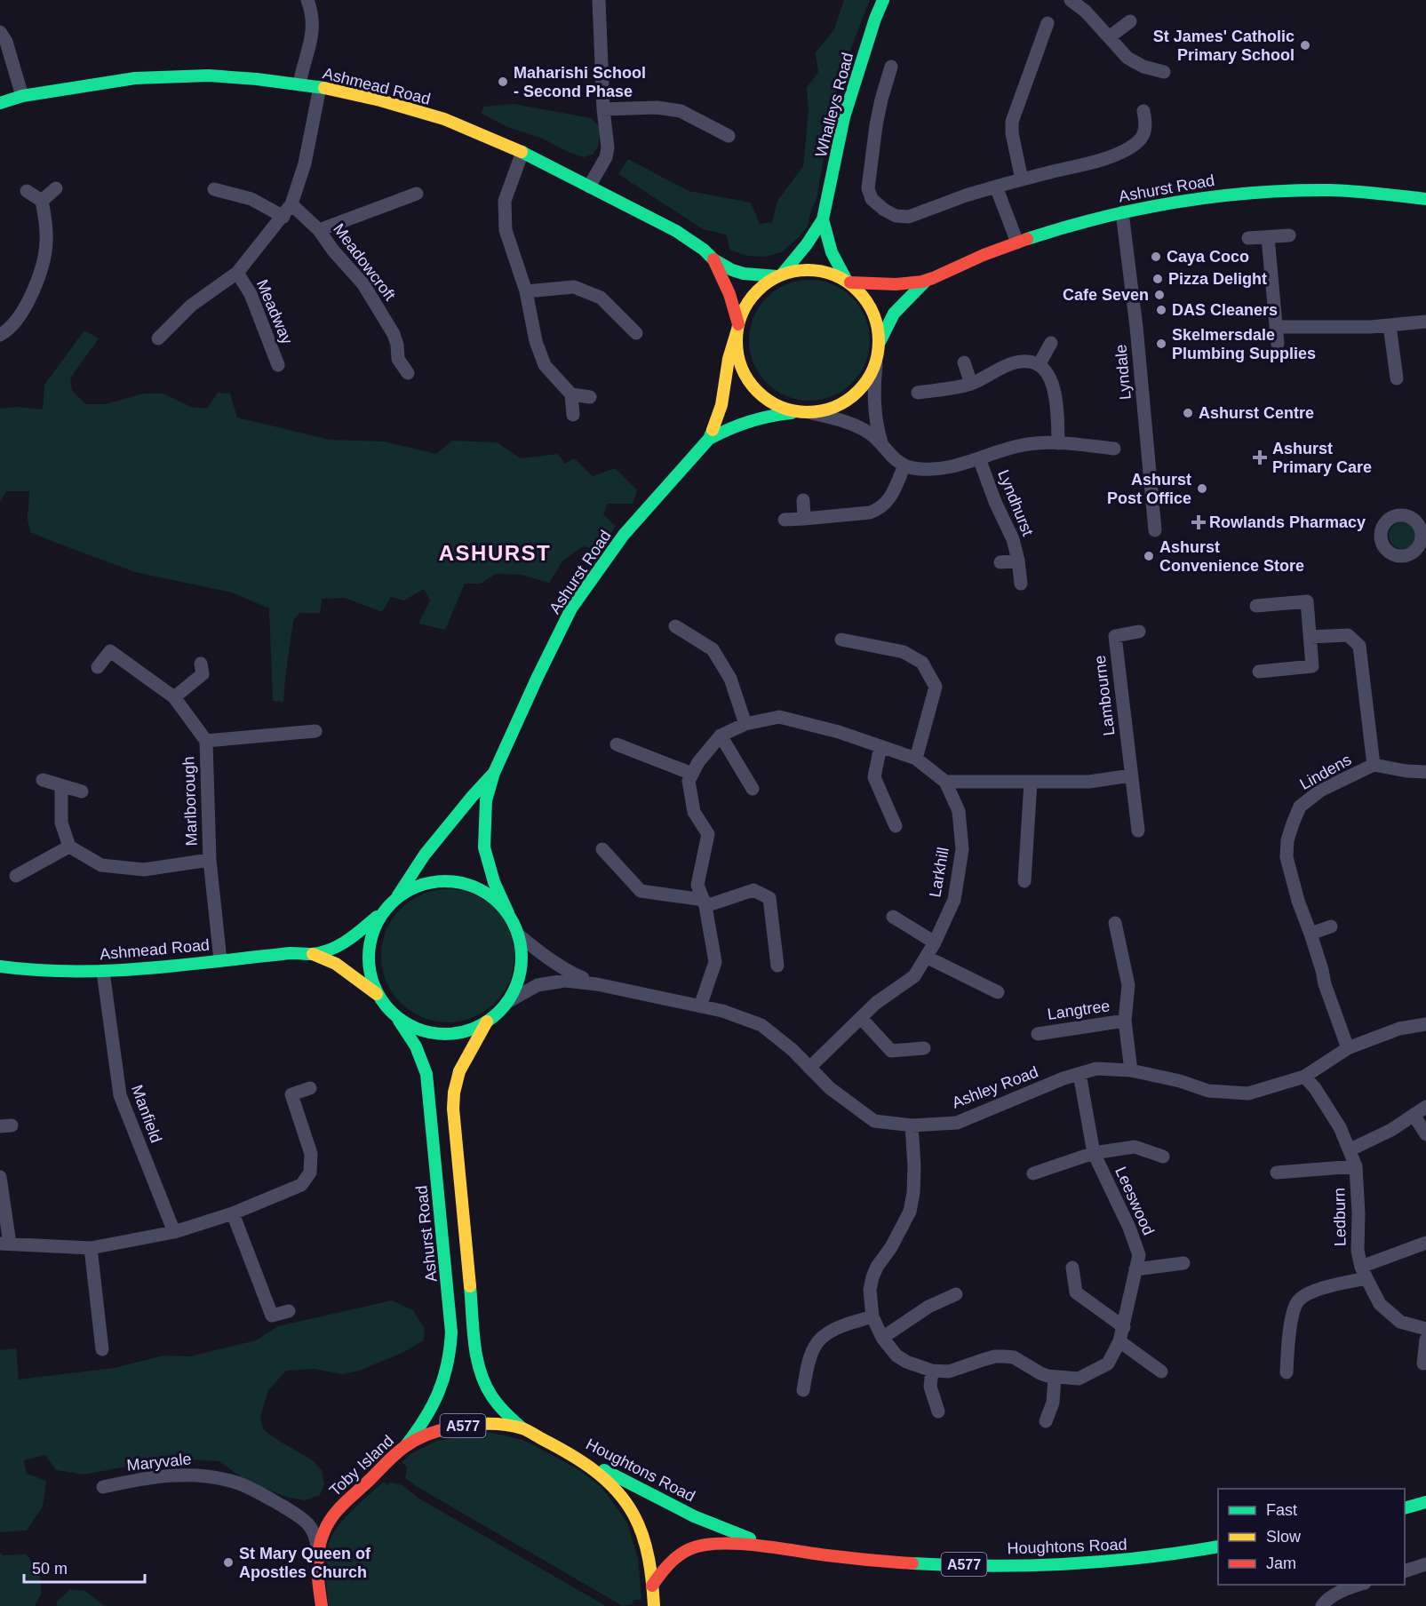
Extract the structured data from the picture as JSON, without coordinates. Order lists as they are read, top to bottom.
{
  "streets": {
    "street": [
      "Ashmead Road",
      "Whalleys Road",
      "Ashurst Road",
      "Meadowcroft",
      "Meadway",
      "Lyndale",
      "Lyndhurst",
      "Lambourne",
      "Lindens",
      "Marlborough",
      "Larkhill",
      "Langtree",
      "Ashley Road",
      "Manfield",
      "Leeswood",
      "Ledburn",
      "A577",
      "Maryvale",
      "Toby Island",
      "Houghtons Road"
    ]
  },
  "crossings": [
    ["Ashmead Road", "Whalleys Road"],
    ["Ashmead Road", "Ashurst Road"],
    ["Ashmead Road", "Marlborough"],
    ["Ashmead Road", "Ashley Road"],
    ["Ashmead Road", "Manfield"],
    ["Whalleys Road", "Ashurst Road"],
    ["Ashurst Road", "Lyndale"],
    ["Ashurst Road", "Ashley Road"],
    ["Ashurst Road", "Toby Island"],
    ["Lindens", "Ashley Road"],
    ["Larkhill", "Ashley Road"],
    ["Ashley Road", "Leeswood"],
    ["Ashley Road", "Ledburn"],
    ["Toby Island", "Houghtons Road"]
  ],
  "districts": ["ASHURST"],
  "places": {
    "other": [
      "St James' Catholic Primary School",
      "Maharishi School - Second Phase",
      "Caya Coco",
      "Pizza Delight",
      "Cafe Seven",
      "DAS Cleaners",
      "Skelmersdale Plumbing Supplies",
      "Ashurst Centre",
      "Ashurst Post Office",
      "Ashurst Convenience Store",
      "St Mary Queen of Apostles Church"
    ],
    "health": ["Ashurst Primary Care", "Rowlands Pharmacy"]
  },
  "legend": ["Fast", "Slow", "Jam"],
  "scale_bar": "50 m"
}
